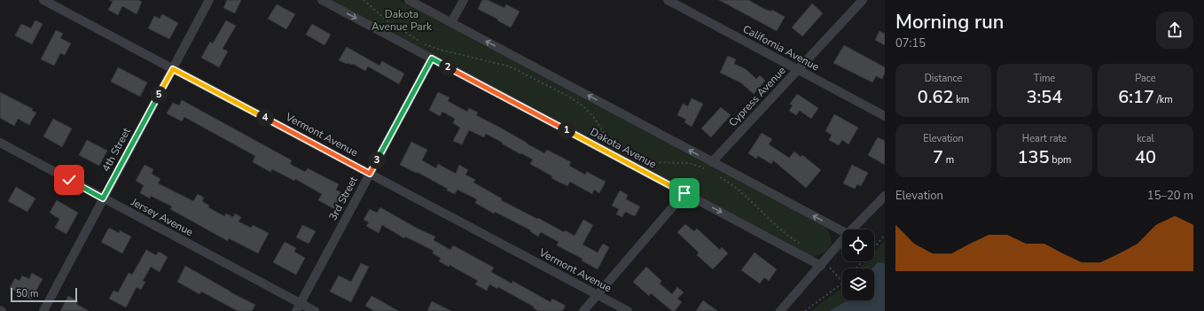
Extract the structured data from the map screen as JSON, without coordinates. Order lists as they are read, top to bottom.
{
  "streets": {
    "street": [
      "California Avenue",
      "Cypress Avenue",
      "Vermont Avenue",
      "Dakota Avenue",
      "4th Street",
      "3rd Street",
      "Jersey Avenue"
    ]
  },
  "crossings": [
    ["California Avenue", "Cypress Avenue"],
    ["Vermont Avenue", "4th Street"],
    ["Vermont Avenue", "3rd Street"],
    ["Dakota Avenue", "3rd Street"],
    ["4th Street", "Jersey Avenue"],
    ["3rd Street", "Jersey Avenue"]
  ],
  "parks": ["Dakota Avenue Park"],
  "scale_bar": "50 m",
  "page": {
    "heading": ["Morning run", "07:15"],
    "pins": [
      "2",
      "5",
      "4",
      "1",
      "3"
    ],
    "stats": [
      ["Distance", "0.62 km"],
      ["Time", "3:54"],
      ["Pace", "6:17 /km"],
      ["Elevation", "7 m"],
      ["Heart rate", "135 bpm"],
      ["kcal", "40"]
    ],
    "chart": ["Elevation", "15–20 m"],
    "scale": "50 m"
  }
}
